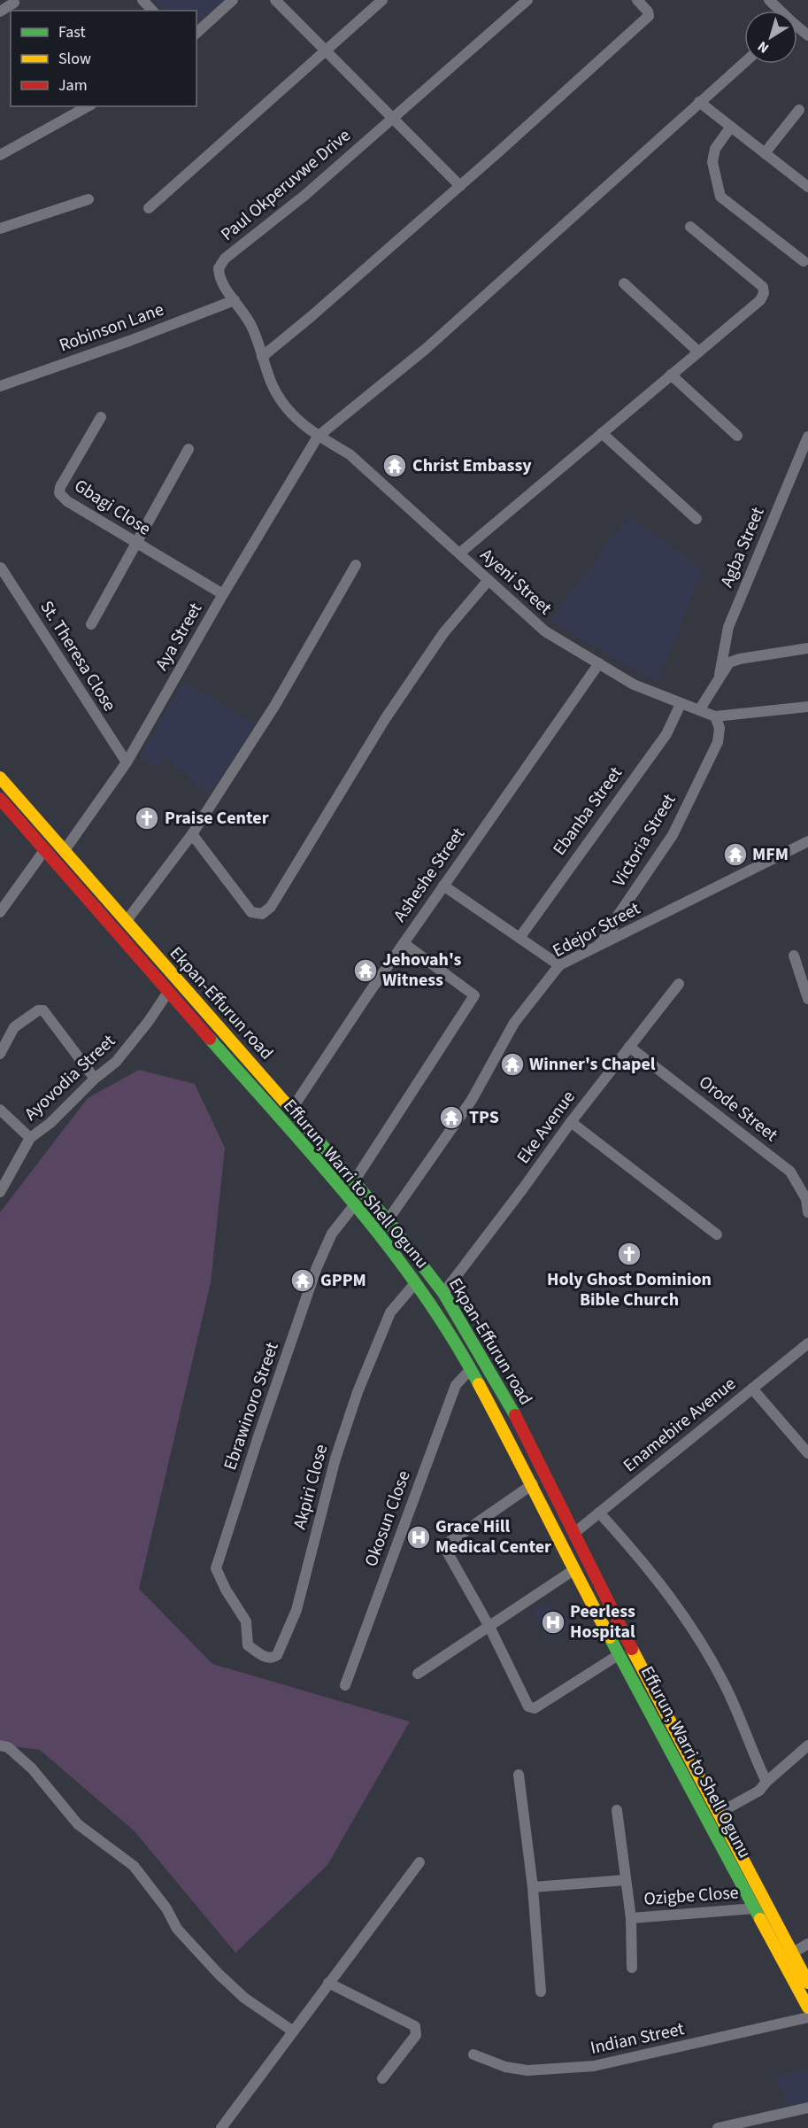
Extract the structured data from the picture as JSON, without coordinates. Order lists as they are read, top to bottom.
{
  "streets": {
    "main road": ["Ekpan-Effurun road", "Effurun, Warri to Shell Ogunu"],
    "street": [
      "Paul Okperuvwe Drive",
      "Robinson Lane",
      "Gbagi Close",
      "Agba Street",
      "Ayeni Street",
      "Aya Street",
      "St. Theresa Close",
      "Ebanba Street",
      "Victoria Street",
      "Asheshe Street",
      "Edejor Street",
      "Ayovodia Street",
      "Orode Street",
      "Eke Avenue",
      "Ebrawinoro Street",
      "Enamebire Avenue",
      "Akpiri Close",
      "Okosun Close",
      "Ozigbe Close",
      "Indian Street"
    ]
  },
  "crossings": [
    ["Paul Okperuvwe Drive", "Robinson Lane"],
    ["Paul Okperuvwe Drive", "Ayeni Street"],
    ["Paul Okperuvwe Drive", "Aya Street"],
    ["Gbagi Close", "Aya Street"],
    ["Ayeni Street", "Aya Street"],
    ["Ayeni Street", "Ebanba Street"],
    ["Ayeni Street", "Victoria Street"],
    ["Ayeni Street", "Asheshe Street"],
    ["Aya Street", "St. Theresa Close"],
    ["Aya Street", "Ekpan-Effurun road"],
    ["Victoria Street", "Edejor Street"],
    ["Asheshe Street", "Ekpan-Effurun road"],
    ["Edejor Street", "Ekpan-Effurun road"],
    ["Ekpan-Effurun road", "Eke Avenue"],
    ["Ekpan-Effurun road", "Enamebire Avenue"],
    ["Ayovodia Street", "Effurun, Warri to Shell Ogunu"],
    ["Orode Street", "Eke Avenue"],
    ["Effurun, Warri to Shell Ogunu", "Ebrawinoro Street"],
    ["Effurun, Warri to Shell Ogunu", "Akpiri Close"],
    ["Effurun, Warri to Shell Ogunu", "Okosun Close"],
    ["Effurun, Warri to Shell Ogunu", "Ozigbe Close"],
    ["Ebrawinoro Street", "Akpiri Close"]
  ],
  "places": {
    "temple": [
      "Christ Embassy",
      "MFM",
      "Jehovah's Witness",
      "Winner's Chapel",
      "TPS",
      "GPPM"
    ],
    "church": ["Praise Center", "Holy Ghost Dominion Bible Church"],
    "hospital": ["Grace Hill Medical Center", "Peerless Hospital"]
  },
  "legend": ["Fast", "Slow", "Jam"],
  "north": "bottom left"
}
